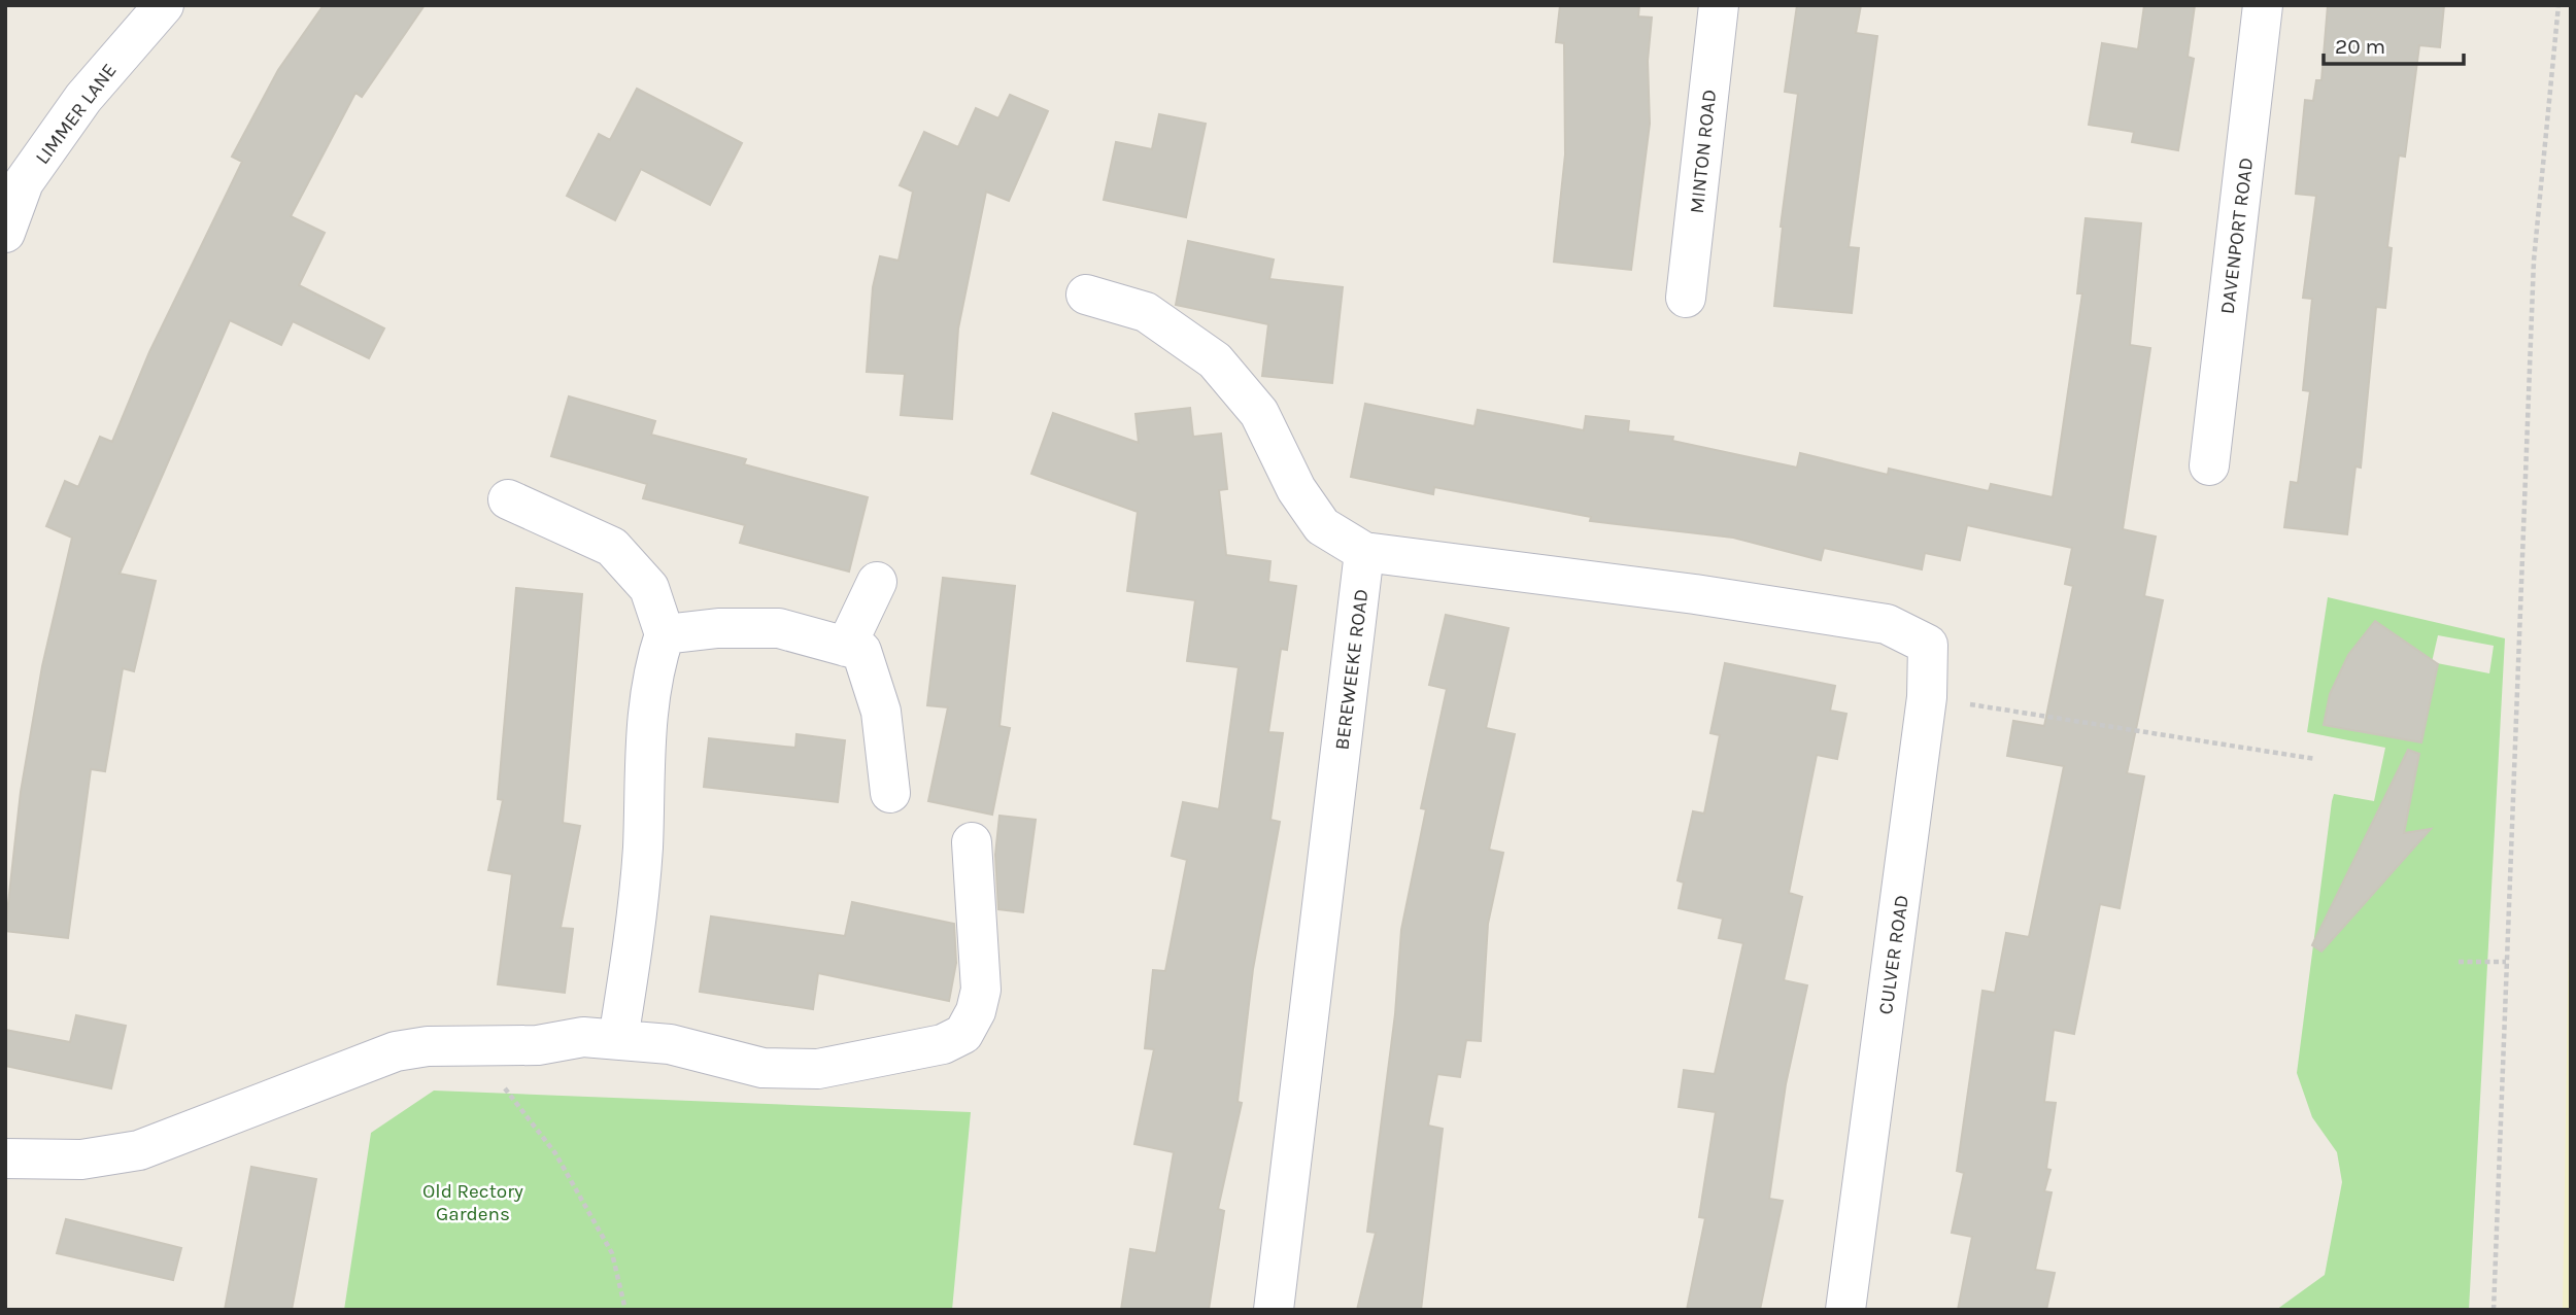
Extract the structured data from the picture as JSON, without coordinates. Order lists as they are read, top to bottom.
{
  "streets": {
    "street": [
      "LIMMER LANE",
      "MINTON ROAD",
      "DAVENPORT ROAD",
      "BEREWEEKE ROAD",
      "CULVER ROAD"
    ]
  },
  "crossings": [
    ["BEREWEEKE ROAD", "CULVER ROAD"]
  ],
  "parks": ["Old Rectory Gardens"],
  "scale_bar": "20 m"
}
